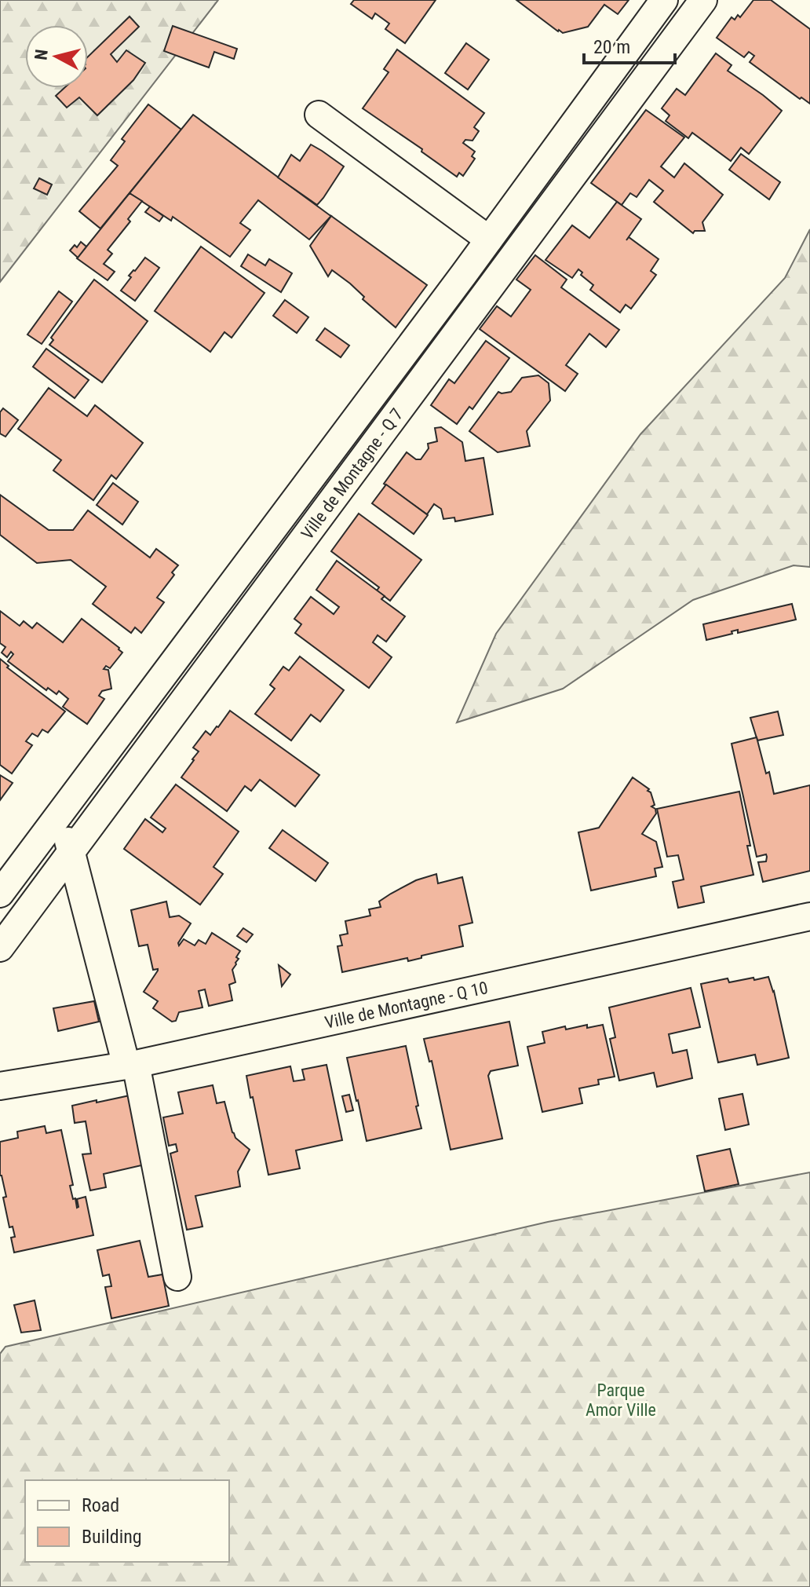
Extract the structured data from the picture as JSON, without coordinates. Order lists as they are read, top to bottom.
{
  "streets": {
    "street": ["Ville de Montagne - Q 7", "Ville de Montagne - Q 10"]
  },
  "parks": ["Parque Amor Ville"],
  "legend": ["Road", "Building"],
  "scale_bar": "20 m",
  "north": "left"
}
